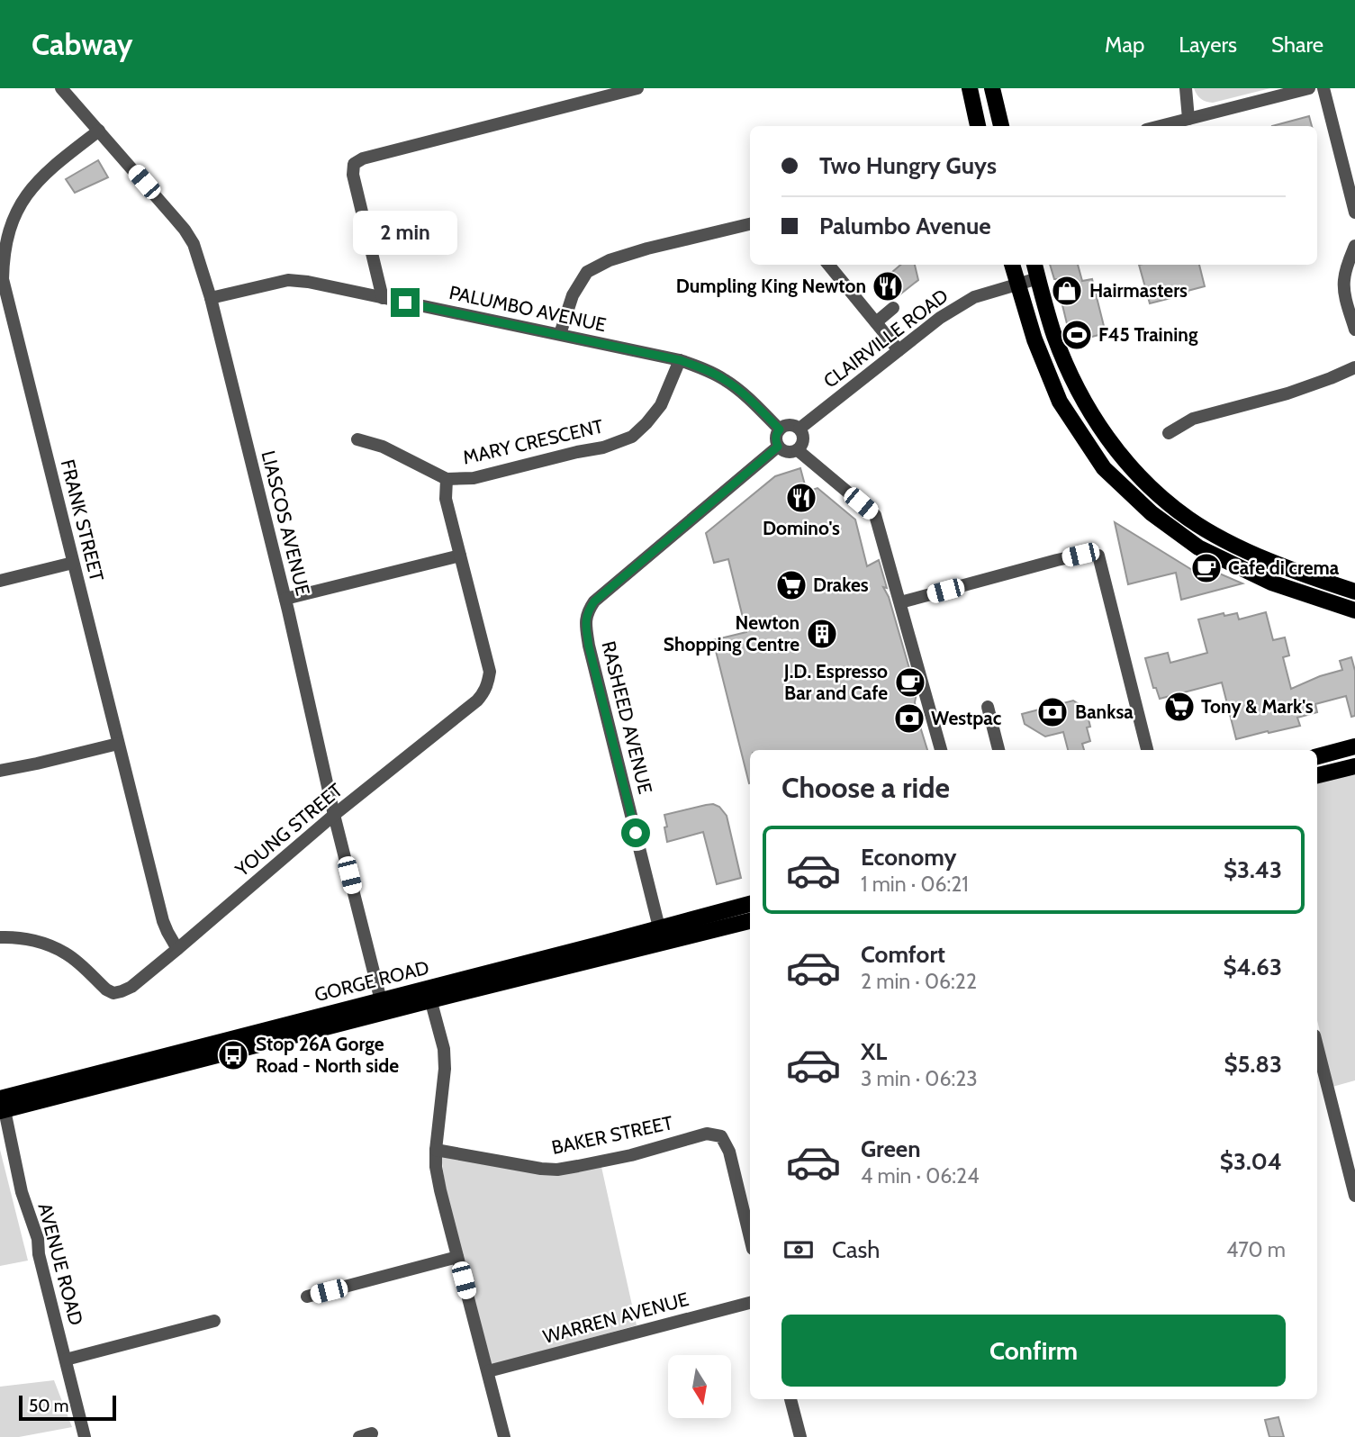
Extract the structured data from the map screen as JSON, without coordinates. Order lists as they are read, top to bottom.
{
  "streets": {
    "main road": ["GORGE ROAD"],
    "street": [
      "PALUMBO AVENUE",
      "CLAIRVILLE ROAD",
      "MARY CRESCENT",
      "FRANK STREET",
      "LIASCOS AVENUE",
      "RASHEED AVENUE",
      "YOUNG STREET",
      "BAKER STREET",
      "AVENUE ROAD",
      "WARREN AVENUE"
    ]
  },
  "crossings": [
    ["PALUMBO AVENUE", "CLAIRVILLE ROAD"],
    ["PALUMBO AVENUE", "MARY CRESCENT"],
    ["PALUMBO AVENUE", "LIASCOS AVENUE"],
    ["PALUMBO AVENUE", "RASHEED AVENUE"],
    ["CLAIRVILLE ROAD", "RASHEED AVENUE"],
    ["FRANK STREET", "LIASCOS AVENUE"],
    ["FRANK STREET", "YOUNG STREET"],
    ["LIASCOS AVENUE", "YOUNG STREET"],
    ["LIASCOS AVENUE", "GORGE ROAD"],
    ["RASHEED AVENUE", "GORGE ROAD"],
    ["GORGE ROAD", "AVENUE ROAD"]
  ],
  "places": {
    "restaurant": ["Dumpling King Newton", "Domino's"],
    "shop": ["Hairmasters"],
    "sports": ["F45 Training"],
    "cafe": ["Cafe di crema", "J.D. Espresso Bar and Cafe"],
    "supermarket": ["Drakes", "Tony & Mark's"],
    "building": ["Newton Shopping Centre"],
    "bank": ["Banksa", "Westpac"],
    "bus stop": ["Stop 26A Gorge Road - North side"]
  },
  "scale_bar": "50 m",
  "north": "bottom",
  "page": {
    "header": "Cabway",
    "nav": ["Map", "Layers", "Share"],
    "banner": ["Two Hungry Guys", "Palumbo Avenue"],
    "bubble": "2 min",
    "heading": "Choose a ride",
    "list": [
      {
        "name": "Economy",
        "note": "1 min · 06:21",
        "value": "$3.43"
      },
      {
        "name": "Comfort",
        "note": "2 min · 06:22",
        "value": "$4.63"
      },
      {
        "name": "XL",
        "note": "3 min · 06:23",
        "value": "$5.83"
      },
      {
        "name": "Green",
        "note": "4 min · 06:24",
        "value": "$3.04"
      }
    ],
    "pay": ["Cash", "470 m"],
    "buttons": "Confirm",
    "scale": "50 m"
  }
}
